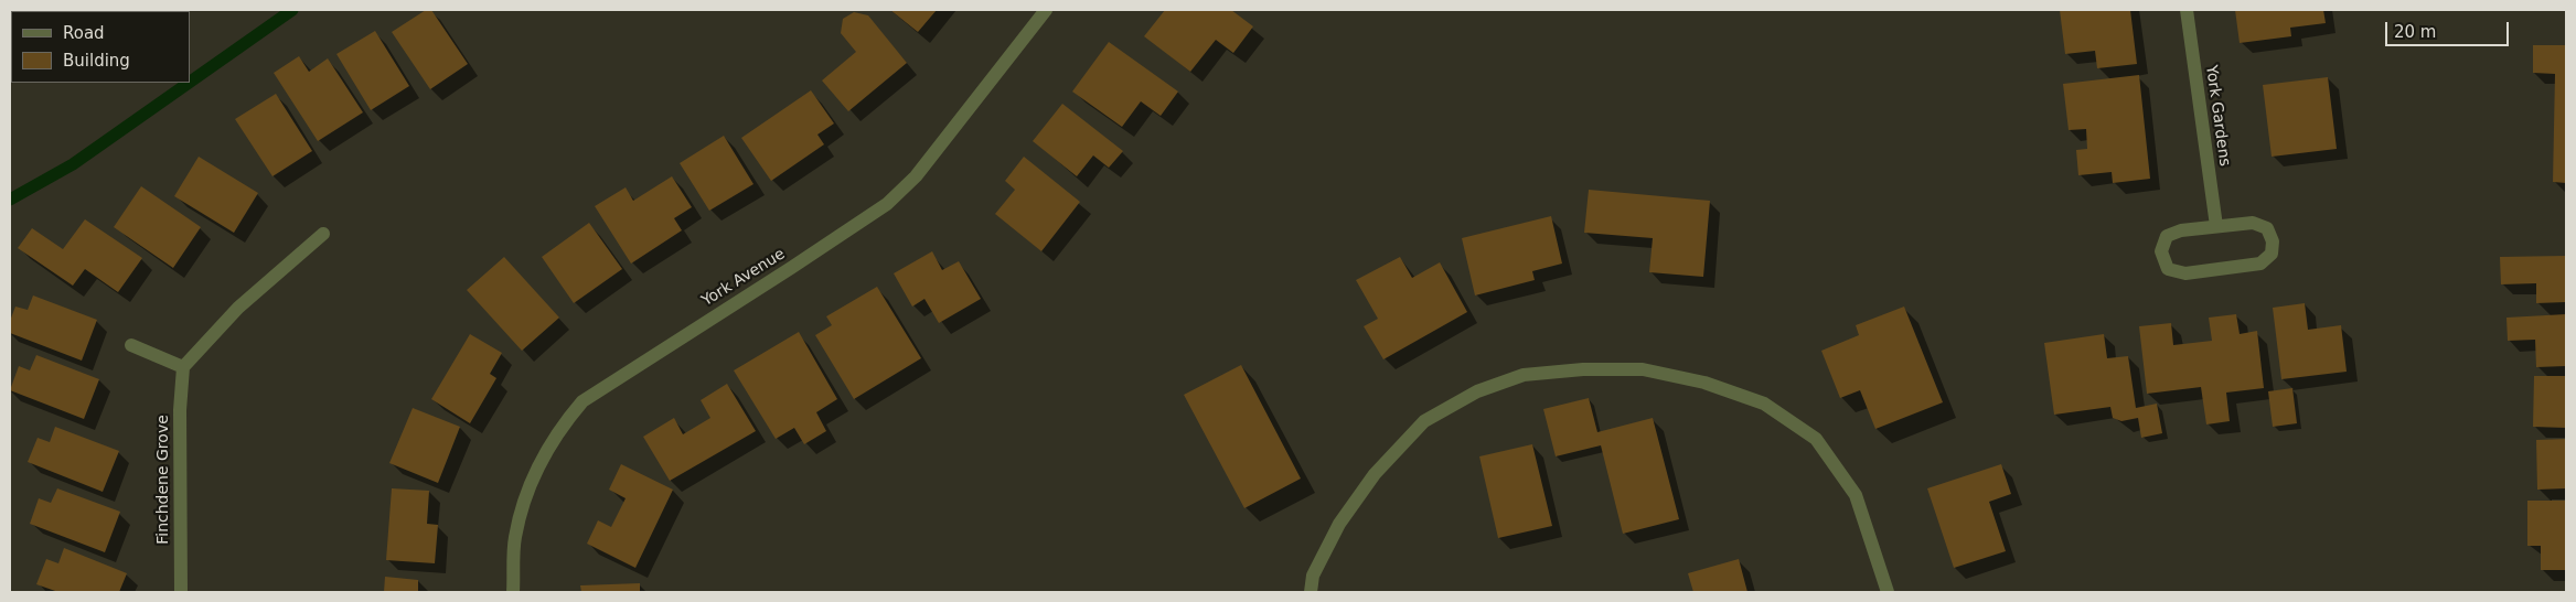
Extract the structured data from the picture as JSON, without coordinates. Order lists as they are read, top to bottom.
{
  "streets": {
    "street": ["York Gardens", "York Avenue", "Finchdene Grove"]
  },
  "legend": ["Road", "Building"],
  "scale_bar": "20 m"
}
